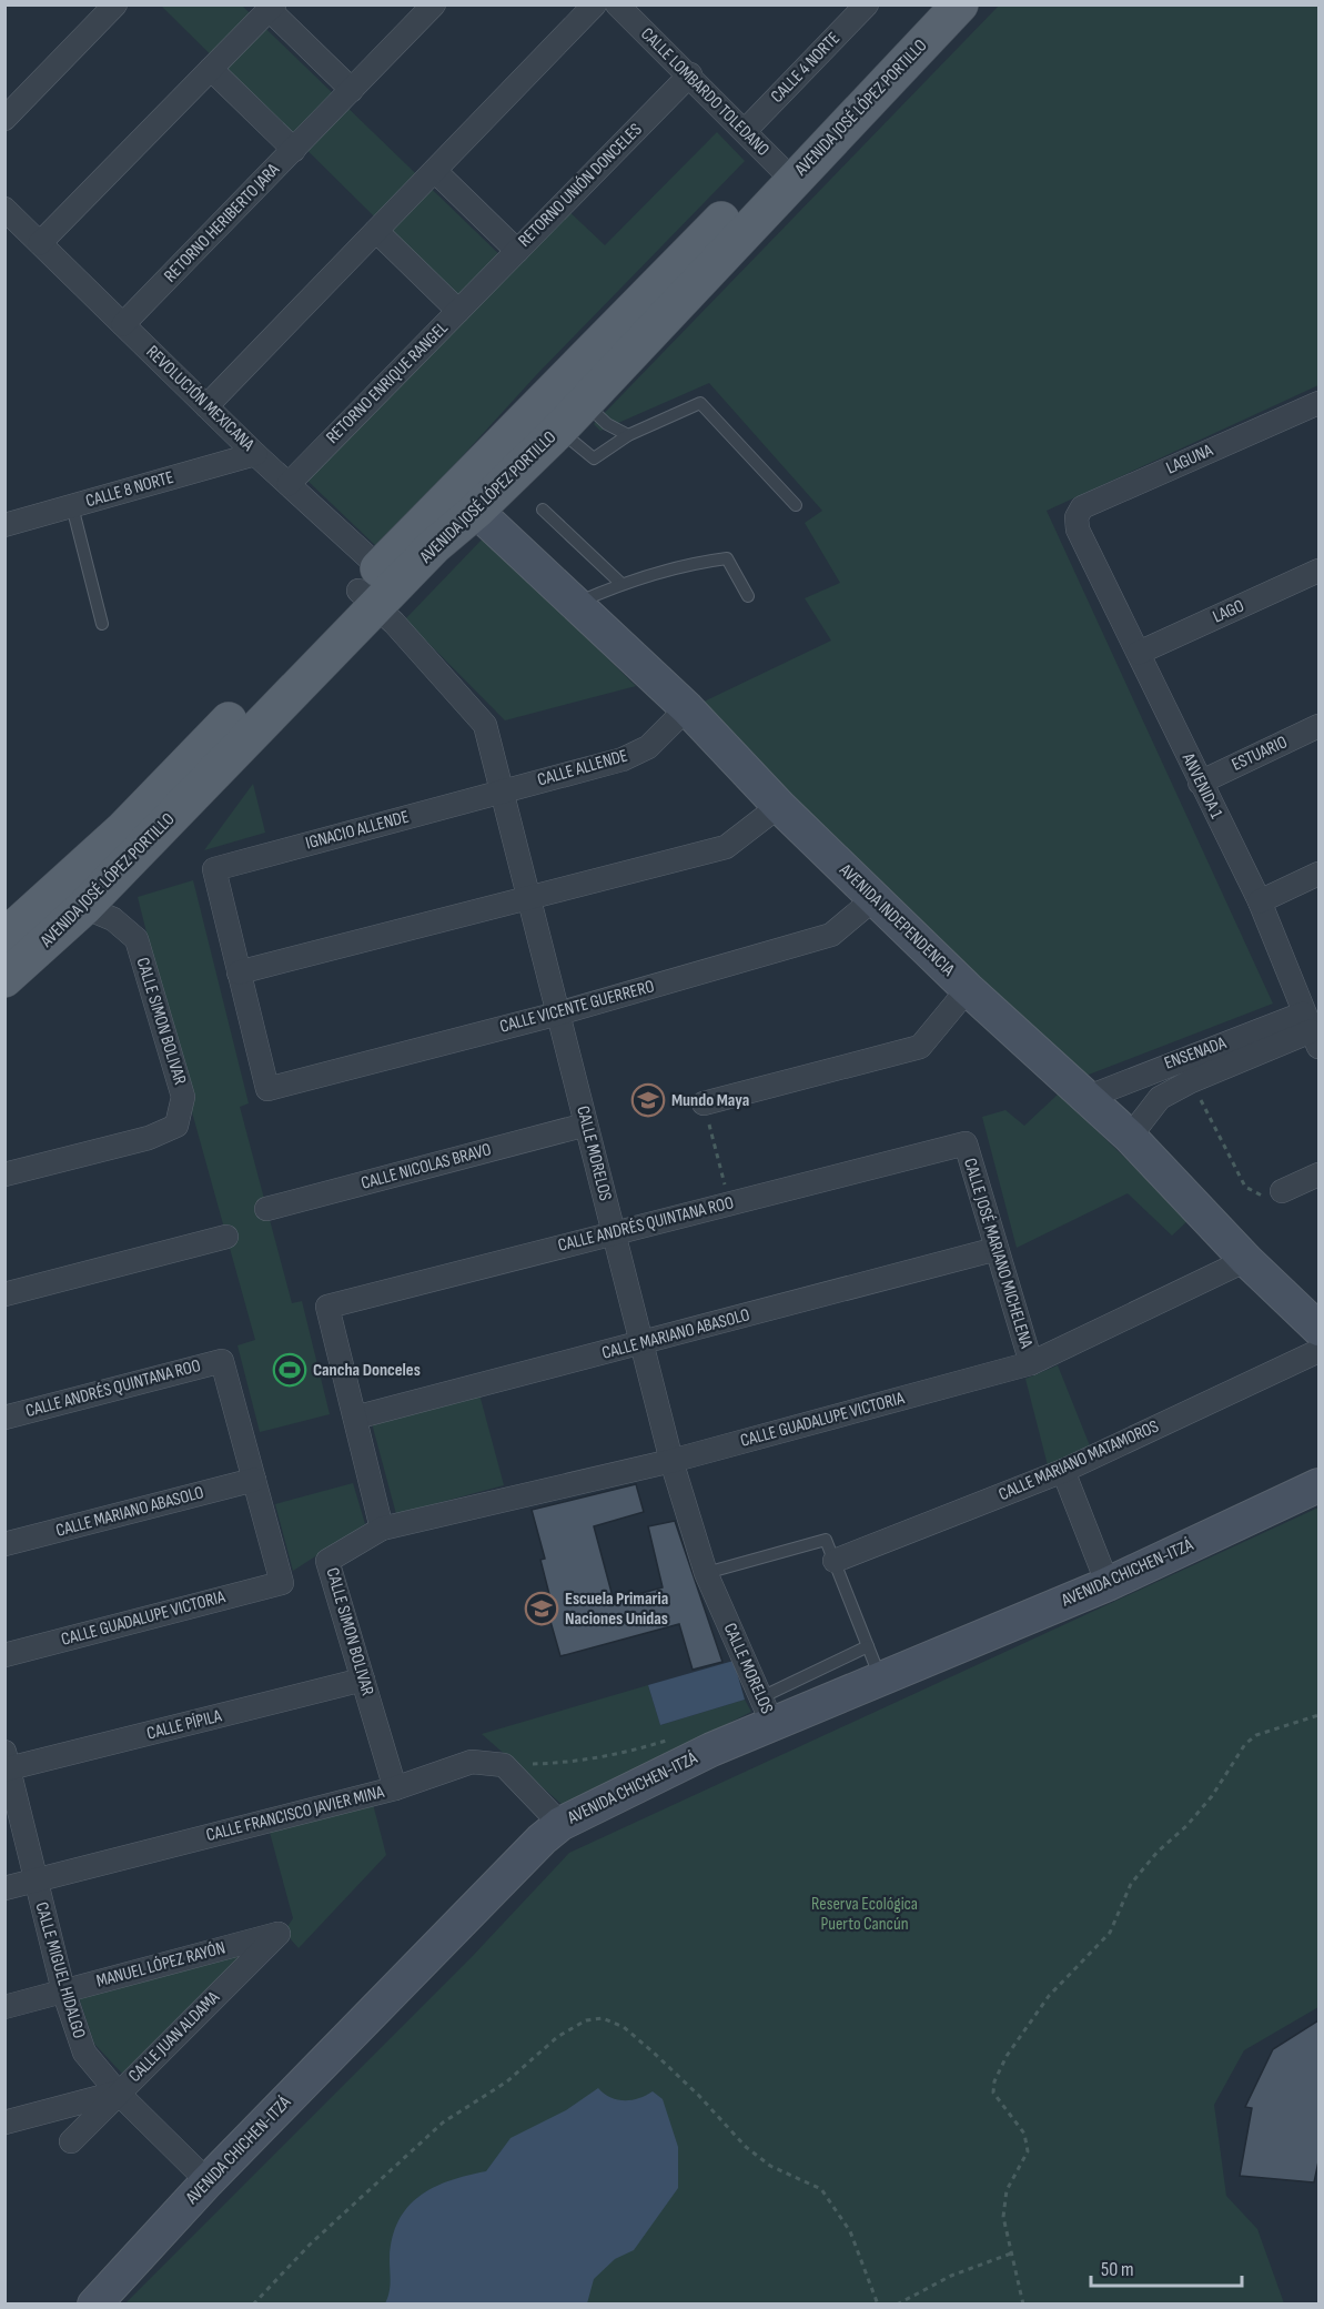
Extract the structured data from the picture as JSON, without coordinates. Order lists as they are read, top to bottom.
{
  "streets": {
    "main road": ["AVENIDA JOSÉ LÓPEZ PORTILLO"],
    "street": [
      "CALLE 4 NORTE",
      "CALLE LOMBARDO TOLEDANO",
      "RETORNO UNIÓN DONCELES",
      "RETORNO HERIBERTO JARA",
      "RETORNO ENRIQUE RANGEL",
      "REVOLUCIÓN MEXICANA",
      "LAGUNA",
      "CALLE 8 NORTE",
      "LAGO",
      "ESTUARIO",
      "CALLE ALLENDE",
      "ANVENIDA 1",
      "IGNACIO ALLENDE",
      "AVENIDA INDEPENDENCIA",
      "CALLE VICENTE GUERRERO",
      "CALLE SIMON BOLIVAR",
      "ENSENADA",
      "CALLE MORELOS",
      "CALLE NICOLAS BRAVO",
      "CALLE ANDRÉS QUINTANA ROO",
      "CALLE JOSÉ MARIANO MICHELENA",
      "CALLE MARIANO ABASOLO",
      "CALLE GUADALUPE VICTORIA",
      "CALLE MARIANO MATAMOROS",
      "AVENIDA CHICHEN-ITZÁ",
      "CALLE PÍPILA",
      "CALLE FRANCISCO JAVIER MINA",
      "MANUEL LÓPEZ RAYÓN",
      "CALLE MIGUEL HIDALGO",
      "CALLE JUAN ALDAMA"
    ]
  },
  "crossings": [
    ["CALLE 4 NORTE", "CALLE LOMBARDO TOLEDANO"],
    ["CALLE LOMBARDO TOLEDANO", "AVENIDA JOSÉ LÓPEZ PORTILLO"],
    ["CALLE LOMBARDO TOLEDANO", "RETORNO UNIÓN DONCELES"],
    ["AVENIDA JOSÉ LÓPEZ PORTILLO", "REVOLUCIÓN MEXICANA"],
    ["AVENIDA JOSÉ LÓPEZ PORTILLO", "AVENIDA INDEPENDENCIA"],
    ["AVENIDA JOSÉ LÓPEZ PORTILLO", "CALLE SIMON BOLIVAR"],
    ["AVENIDA JOSÉ LÓPEZ PORTILLO", "CALLE MORELOS"],
    ["RETORNO HERIBERTO JARA", "REVOLUCIÓN MEXICANA"],
    ["RETORNO ENRIQUE RANGEL", "REVOLUCIÓN MEXICANA"],
    ["REVOLUCIÓN MEXICANA", "CALLE 8 NORTE"],
    ["REVOLUCIÓN MEXICANA", "CALLE MORELOS"],
    ["LAGUNA", "ANVENIDA 1"],
    ["LAGO", "ANVENIDA 1"],
    ["ESTUARIO", "ANVENIDA 1"],
    ["CALLE ALLENDE", "IGNACIO ALLENDE"],
    ["CALLE ALLENDE", "AVENIDA INDEPENDENCIA"],
    ["CALLE ALLENDE", "CALLE MORELOS"],
    ["ANVENIDA 1", "ENSENADA"],
    ["IGNACIO ALLENDE", "CALLE VICENTE GUERRERO"],
    ["IGNACIO ALLENDE", "CALLE MORELOS"],
    ["AVENIDA INDEPENDENCIA", "CALLE VICENTE GUERRERO"],
    ["AVENIDA INDEPENDENCIA", "ENSENADA"],
    ["AVENIDA INDEPENDENCIA", "CALLE GUADALUPE VICTORIA"],
    ["CALLE VICENTE GUERRERO", "CALLE MORELOS"],
    ["CALLE SIMON BOLIVAR", "CALLE GUADALUPE VICTORIA"],
    ["CALLE SIMON BOLIVAR", "CALLE PÍPILA"],
    ["CALLE SIMON BOLIVAR", "CALLE FRANCISCO JAVIER MINA"],
    ["CALLE MORELOS", "CALLE NICOLAS BRAVO"],
    ["CALLE MORELOS", "CALLE ANDRÉS QUINTANA ROO"],
    ["CALLE MORELOS", "CALLE MARIANO ABASOLO"],
    ["CALLE MORELOS", "CALLE GUADALUPE VICTORIA"],
    ["CALLE MORELOS", "AVENIDA CHICHEN-ITZÁ"],
    ["CALLE ANDRÉS QUINTANA ROO", "CALLE JOSÉ MARIANO MICHELENA"],
    ["CALLE ANDRÉS QUINTANA ROO", "CALLE MARIANO ABASOLO"],
    ["CALLE ANDRÉS QUINTANA ROO", "CALLE GUADALUPE VICTORIA"],
    ["CALLE JOSÉ MARIANO MICHELENA", "CALLE MARIANO ABASOLO"],
    ["CALLE JOSÉ MARIANO MICHELENA", "CALLE GUADALUPE VICTORIA"],
    ["CALLE MARIANO ABASOLO", "CALLE GUADALUPE VICTORIA"],
    ["AVENIDA CHICHEN-ITZÁ", "CALLE MIGUEL HIDALGO"],
    ["CALLE PÍPILA", "CALLE MIGUEL HIDALGO"],
    ["CALLE FRANCISCO JAVIER MINA", "CALLE MIGUEL HIDALGO"],
    ["MANUEL LÓPEZ RAYÓN", "CALLE MIGUEL HIDALGO"],
    ["MANUEL LÓPEZ RAYÓN", "CALLE JUAN ALDAMA"],
    ["CALLE MIGUEL HIDALGO", "CALLE JUAN ALDAMA"]
  ],
  "parks": ["Reserva Ecológica Puerto Cancún"],
  "places": {
    "school or university": ["Mundo Maya", "Escuela Primaria Naciones Unidas"],
    "sports": ["Cancha Donceles"]
  },
  "scale_bar": "50 m"
}
